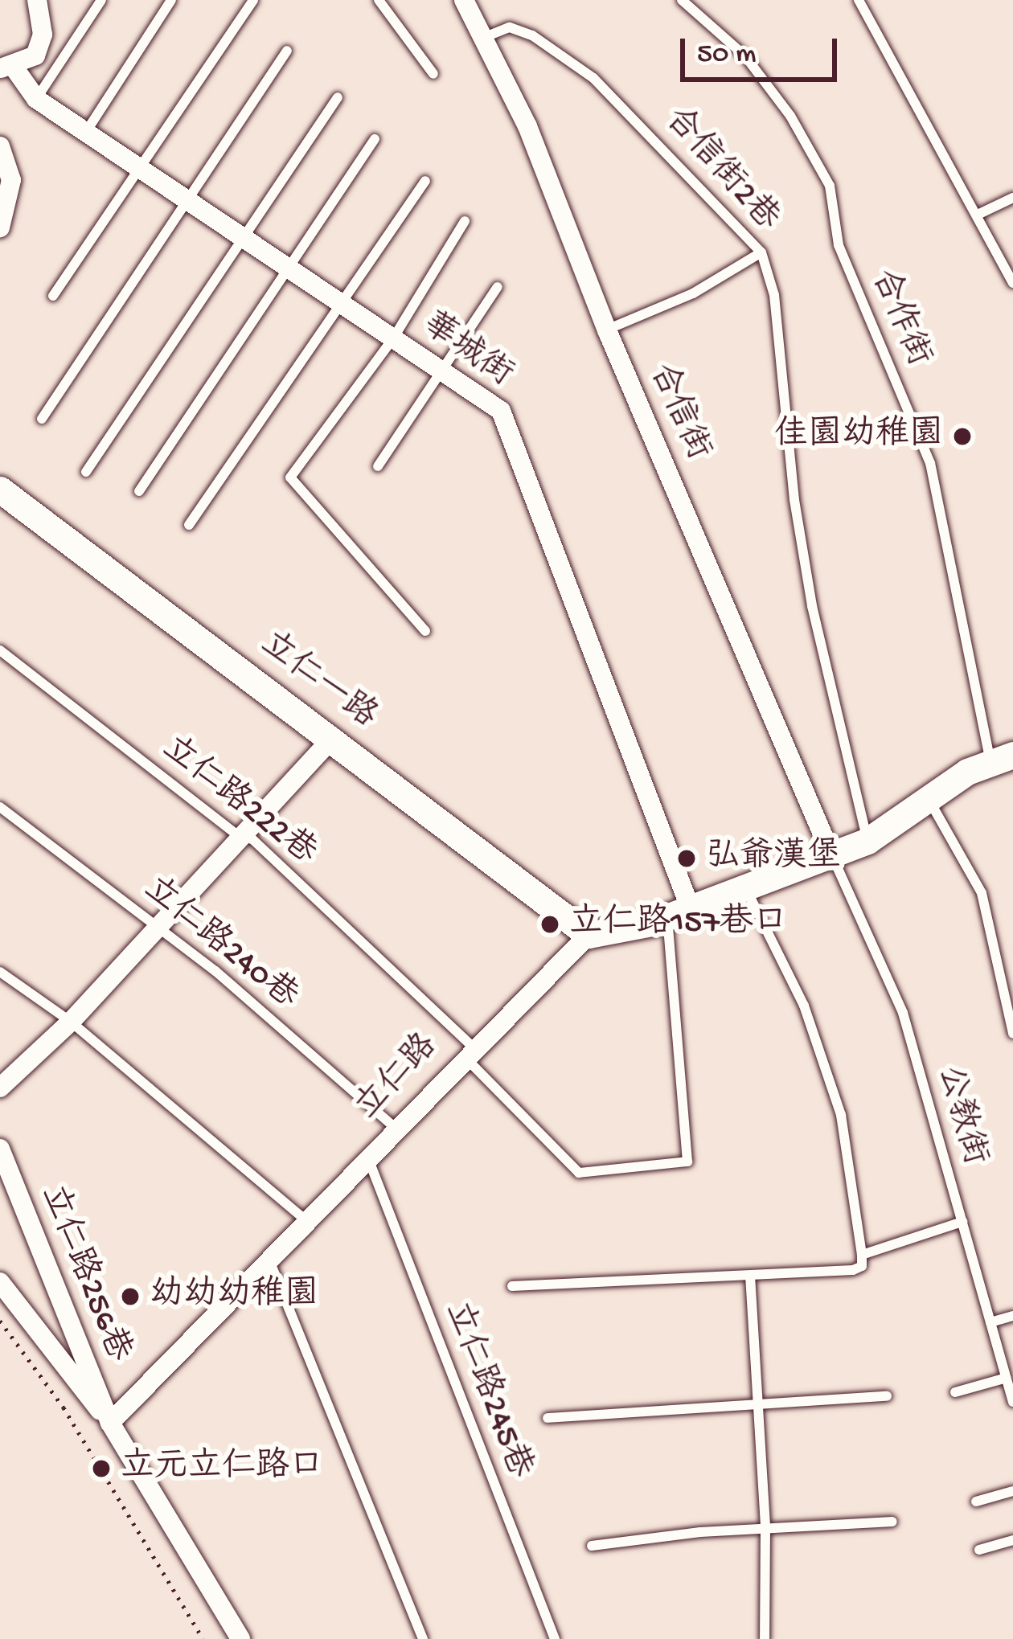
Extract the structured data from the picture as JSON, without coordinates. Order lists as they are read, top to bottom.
{
  "streets": {
    "street": [
      "華城街",
      "合信街",
      "立仁一路",
      "立仁路",
      "立仁路256巷"
    ],
    "lane": [
      "合信街2巷",
      "合作街",
      "立仁路222巷",
      "立仁路240巷",
      "公教街",
      "立仁路245巷"
    ]
  },
  "crossings": [
    ["合信街2巷", "合信街"],
    ["華城街", "立仁路222巷"],
    ["合信街", "公教街"],
    ["立仁一路", "立仁路"],
    ["立仁路222巷", "立仁路"],
    ["立仁路240巷", "立仁路"],
    ["立仁路", "立仁路256巷"],
    ["立仁路", "立仁路245巷"]
  ],
  "places": [
    "佳園幼稚園",
    "弘爺漢堡",
    "立仁路157巷口",
    "幼幼幼稚園",
    "立元立仁路口"
  ],
  "scale_bar": "50 m"
}
